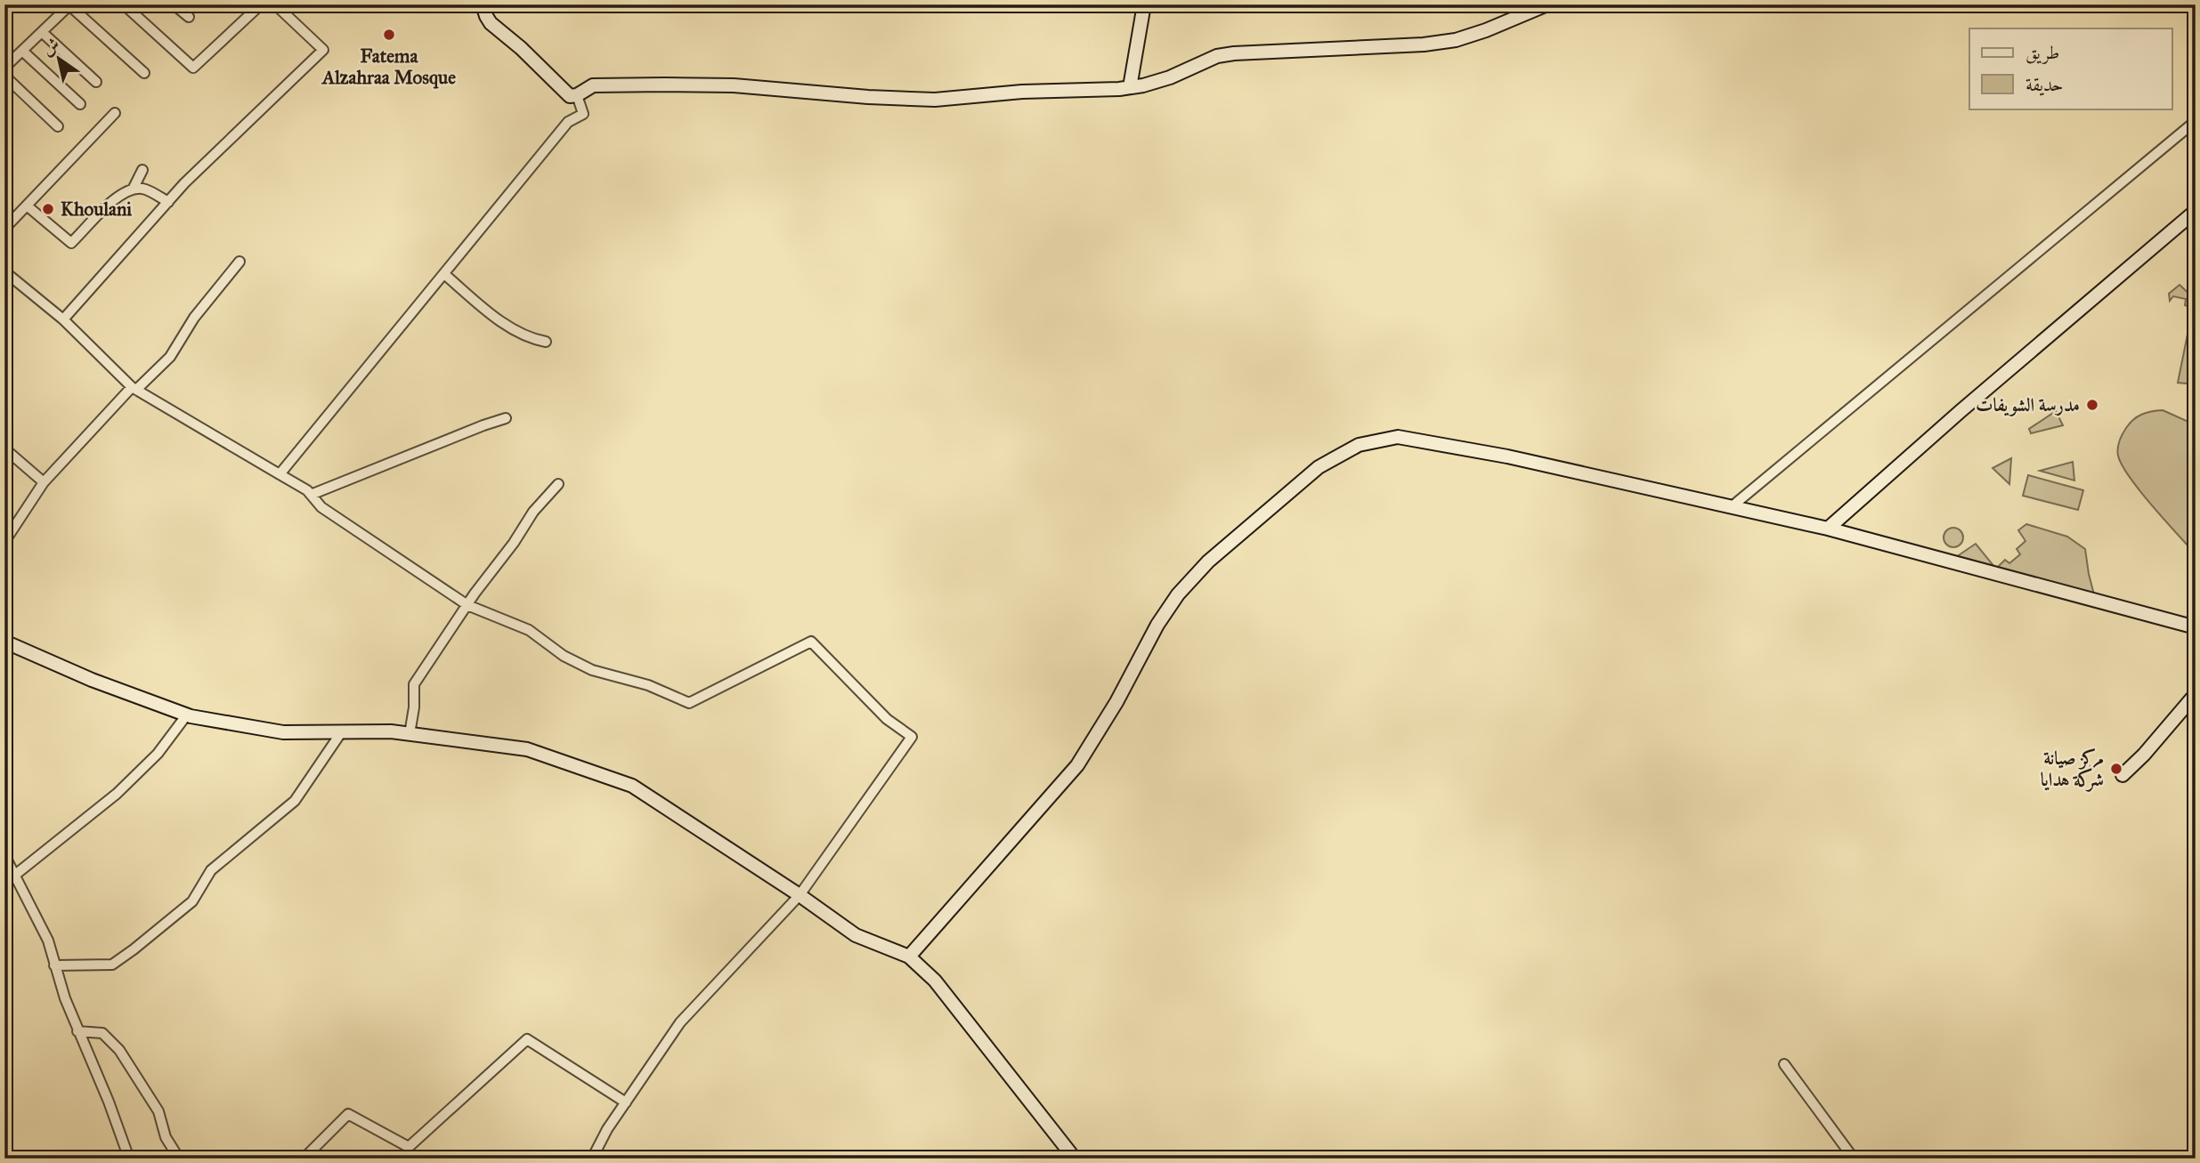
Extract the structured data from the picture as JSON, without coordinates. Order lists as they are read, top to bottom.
{
  "places": [
    "Fatema Alzahraa Mosque",
    "Khoulani",
    "مدرسة الشويفات",
    "مركز صيانة شركة هدايا"
  ],
  "legend": ["طريق", "حديقة"],
  "north": "top left"
}
